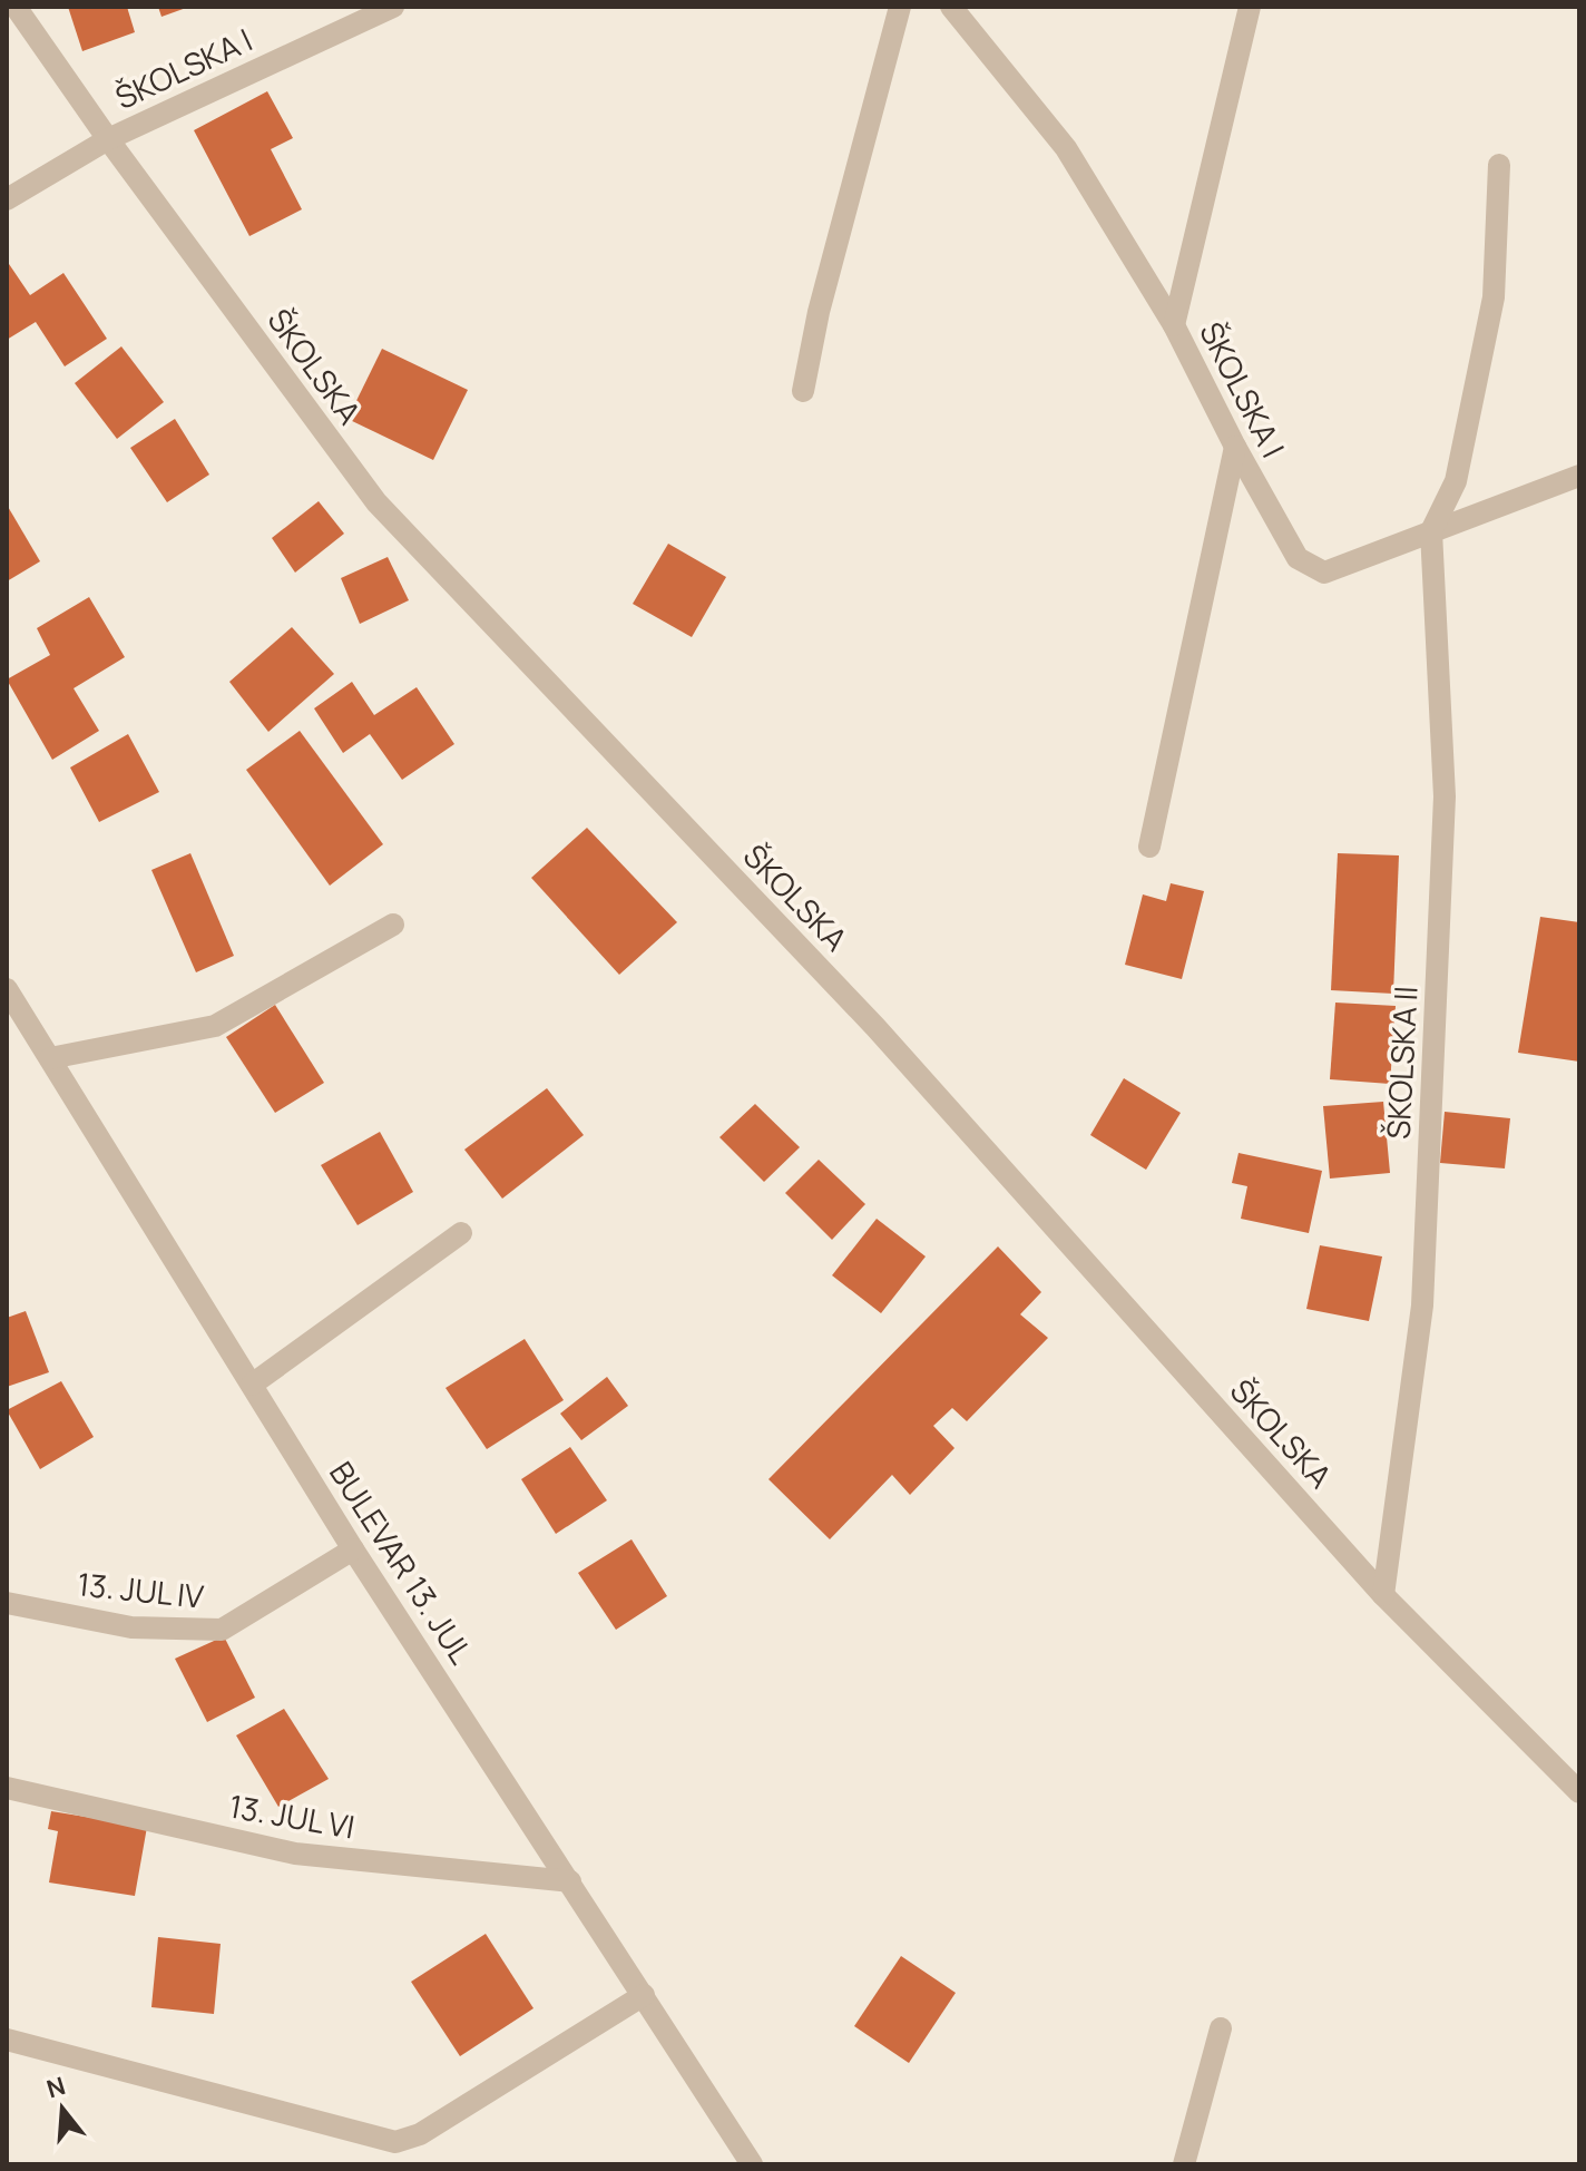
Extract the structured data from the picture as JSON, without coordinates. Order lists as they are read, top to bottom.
{
  "streets": {
    "street": [
      "ŠKOLSKA I",
      "ŠKOLSKA",
      "ŠKOLSKA II",
      "BULEVAR 13. JUL",
      "13. JUL IV",
      "13. JUL VI"
    ]
  },
  "crossings": [
    ["ŠKOLSKA I", "ŠKOLSKA"],
    ["ŠKOLSKA I", "ŠKOLSKA II"],
    ["ŠKOLSKA", "ŠKOLSKA II"],
    ["BULEVAR 13. JUL", "13. JUL IV"],
    ["BULEVAR 13. JUL", "13. JUL VI"]
  ],
  "north": "top"
}
